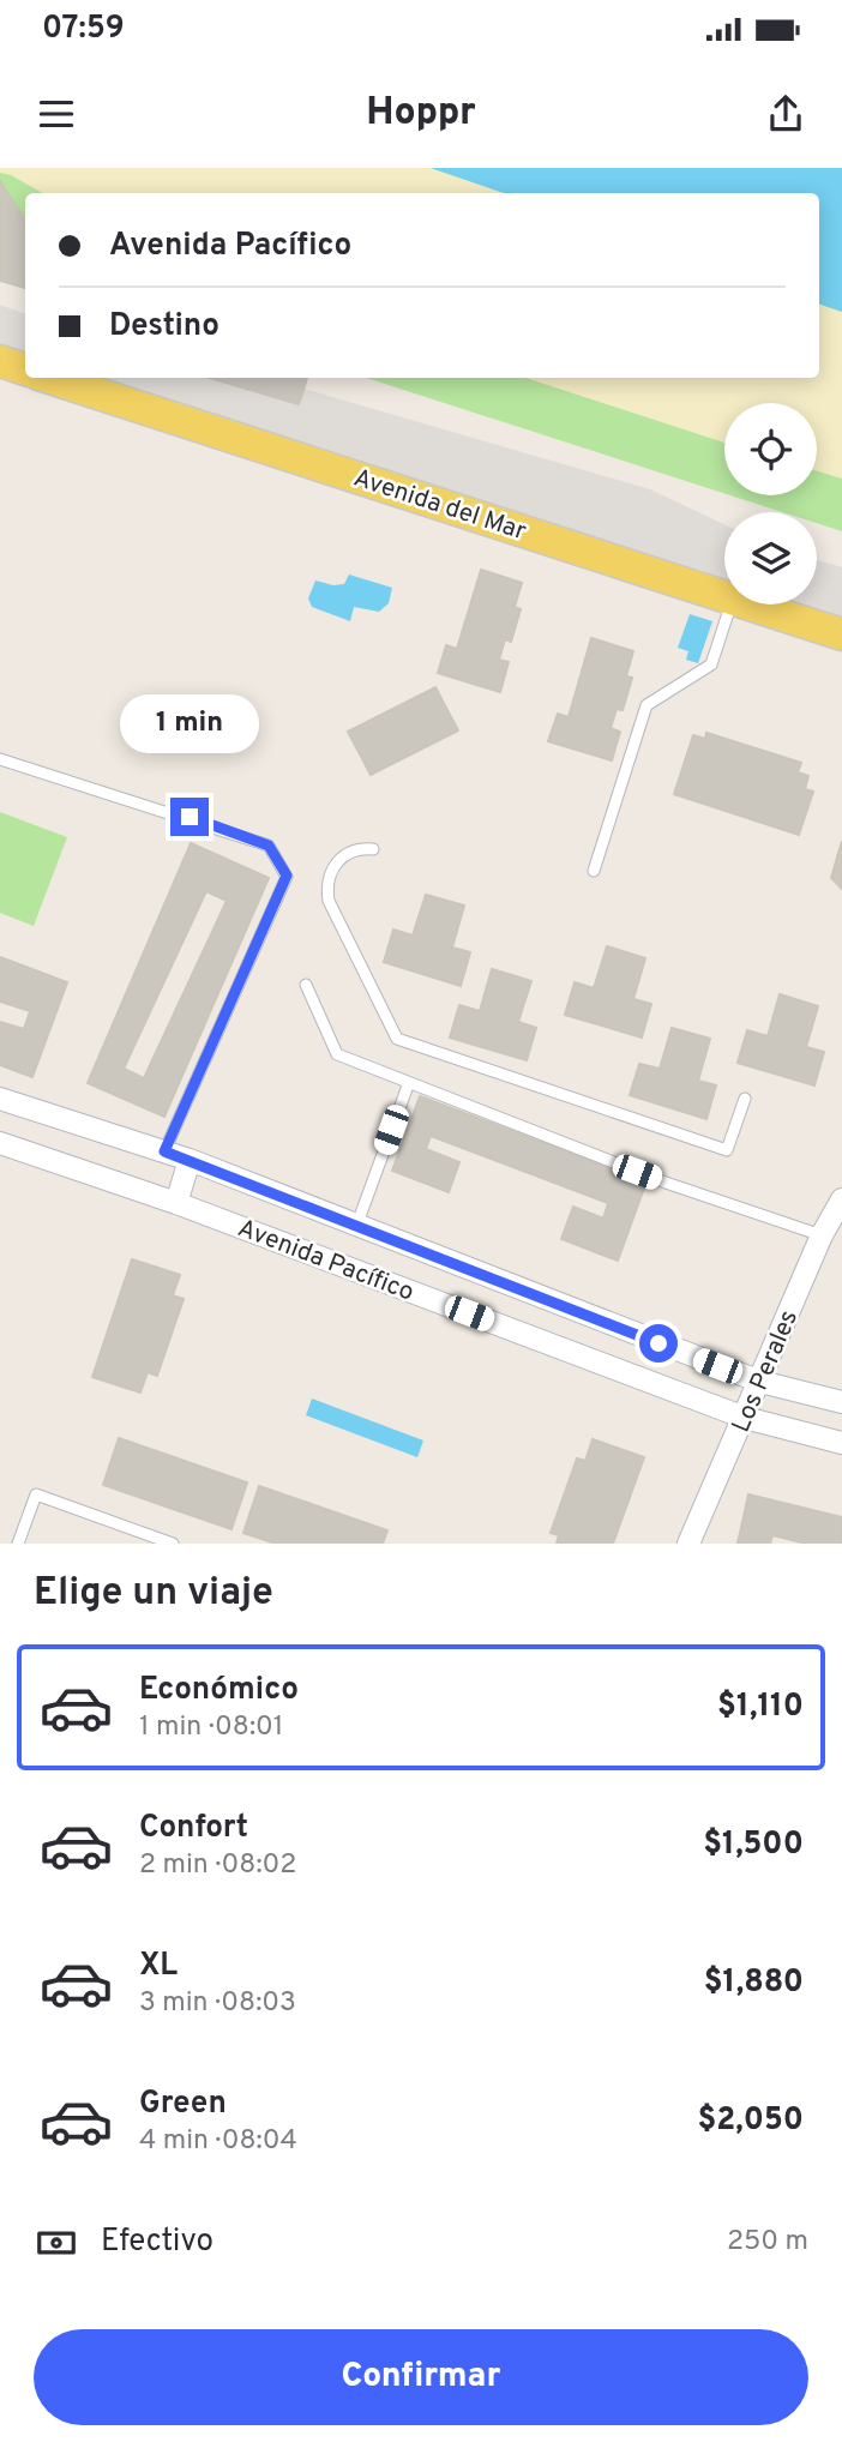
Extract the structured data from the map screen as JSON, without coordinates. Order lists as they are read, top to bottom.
{
  "streets": {
    "main road": ["Avenida del Mar"],
    "street": ["Avenida Pacífico", "Los Perales"]
  },
  "crossings": [
    ["Avenida Pacífico", "Los Perales"]
  ],
  "page": {
    "status": "07:59",
    "header": "Hoppr",
    "banner": ["Avenida Pacífico", "Destino"],
    "bubble": "1 min",
    "heading": "Elige un viaje",
    "list": [
      {
        "name": "Económico",
        "note": "1 min · 08:01",
        "value": "$1,110"
      },
      {
        "name": "Confort",
        "note": "2 min · 08:02",
        "value": "$1,500"
      },
      {
        "name": "XL",
        "note": "3 min · 08:03",
        "value": "$1,880"
      },
      {
        "name": "Green",
        "note": "4 min · 08:04",
        "value": "$2,050"
      }
    ],
    "pay": ["Efectivo", "250 m"],
    "buttons": "Confirmar"
  }
}
